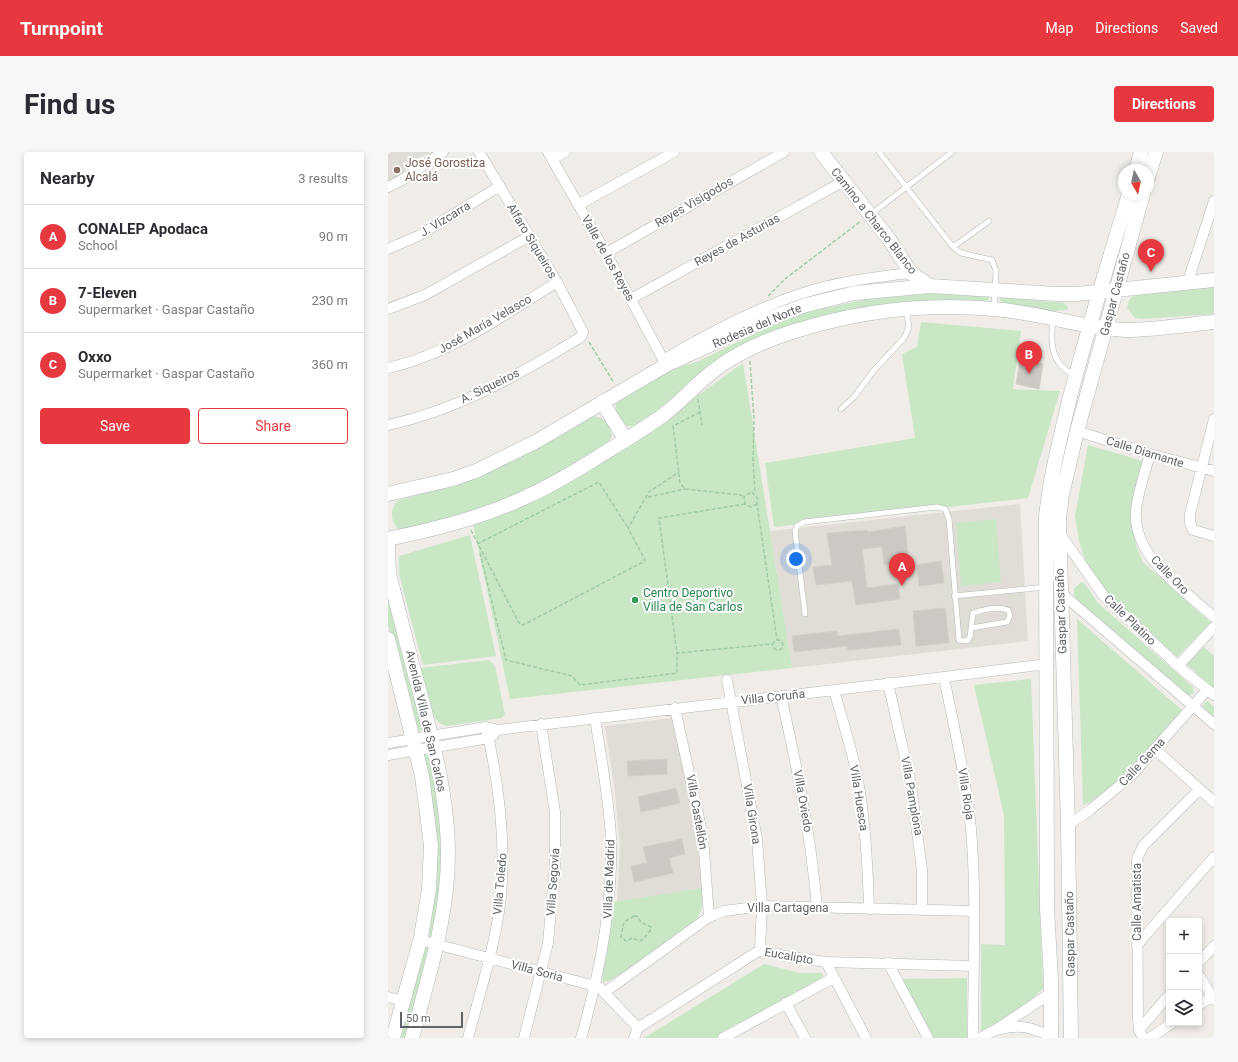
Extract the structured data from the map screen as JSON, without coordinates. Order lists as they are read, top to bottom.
{
  "streets": {
    "street": [
      "Reyes Visigodos",
      "J. Vizcarra",
      "Camino a Charco Blanco",
      "Reyes de Asturias",
      "Alfaro Siqueiros",
      "Valle de los Reyes",
      "Gaspar Castaño",
      "José María Velasco",
      "Rodesia del Norte",
      "A. Siqueiros",
      "Calle Diamante",
      "Calle Oro",
      "Calle Platino",
      "Villa Coruña",
      "Avenida Villa de San Carlos",
      "Calle Gema",
      "Villa Rioja",
      "Villa Pamplona",
      "Villa Huesca",
      "Villa Oviedo",
      "Villa Castellón",
      "Villa Girona",
      "Villa de Madrid",
      "Villa Segovia",
      "Villa Toledo",
      "Calle Amatista",
      "Villa Cartagena",
      "Eucalipto",
      "Villa Soria"
    ]
  },
  "crossings": [
    ["Reyes Visigodos", "Valle de los Reyes"],
    ["J. Vizcarra", "Alfaro Siqueiros"],
    ["Camino a Charco Blanco", "Reyes de Asturias"],
    ["Camino a Charco Blanco", "Rodesia del Norte"],
    ["Reyes de Asturias", "Valle de los Reyes"],
    ["Alfaro Siqueiros", "José María Velasco"],
    ["Alfaro Siqueiros", "A. Siqueiros"],
    ["Valle de los Reyes", "Rodesia del Norte"],
    ["Gaspar Castaño", "Rodesia del Norte"],
    ["Gaspar Castaño", "Calle Diamante"],
    ["Gaspar Castaño", "Calle Platino"],
    ["Gaspar Castaño", "Villa Coruña"],
    ["Gaspar Castaño", "Calle Gema"],
    ["Calle Diamante", "Calle Oro"],
    ["Calle Platino", "Calle Gema"],
    ["Villa Coruña", "Avenida Villa de San Carlos"],
    ["Villa Coruña", "Villa Rioja"],
    ["Villa Coruña", "Villa Pamplona"],
    ["Villa Coruña", "Villa Huesca"],
    ["Villa Coruña", "Villa Oviedo"],
    ["Villa Coruña", "Villa Castellón"],
    ["Villa Coruña", "Villa Girona"],
    ["Villa Coruña", "Villa de Madrid"],
    ["Villa Coruña", "Villa Segovia"],
    ["Villa Coruña", "Villa Toledo"],
    ["Avenida Villa de San Carlos", "Villa Soria"],
    ["Villa Rioja", "Villa Cartagena"],
    ["Villa Rioja", "Eucalipto"],
    ["Villa Pamplona", "Villa Cartagena"],
    ["Villa Huesca", "Villa Cartagena"],
    ["Villa Oviedo", "Villa Cartagena"],
    ["Villa Castellón", "Villa Cartagena"],
    ["Villa Girona", "Villa Cartagena"],
    ["Villa Girona", "Eucalipto"],
    ["Villa de Madrid", "Villa Cartagena"],
    ["Villa de Madrid", "Villa Soria"],
    ["Villa Segovia", "Villa Soria"],
    ["Villa Toledo", "Villa Soria"],
    ["Villa Cartagena", "Villa Soria"]
  ],
  "places": ["José Gorostiza Alcalá", "Centro Deportivo Villa de San Carlos"],
  "scale_bar": "50 m",
  "north": "bottom",
  "page": {
    "header": "Turnpoint",
    "nav": ["Map", "Directions", "Saved"],
    "buttons": [
      "Directions",
      ["Save", "Share"]
    ],
    "title": "Find us",
    "heading": ["Nearby", "3 results"],
    "list": [
      {
        "mark": "A",
        "name": "CONALEP Apodaca",
        "note": "School",
        "value": "90 m"
      },
      {
        "mark": "B",
        "name": "7-Eleven",
        "note": "Supermarket · Gaspar Castaño",
        "value": "230 m"
      },
      {
        "mark": "C",
        "name": "Oxxo",
        "note": "Supermarket · Gaspar Castaño",
        "value": "360 m"
      }
    ],
    "pins": ["C", "B", "A"],
    "map_buttons": ["+", "−"],
    "scale": "50 m"
  }
}
